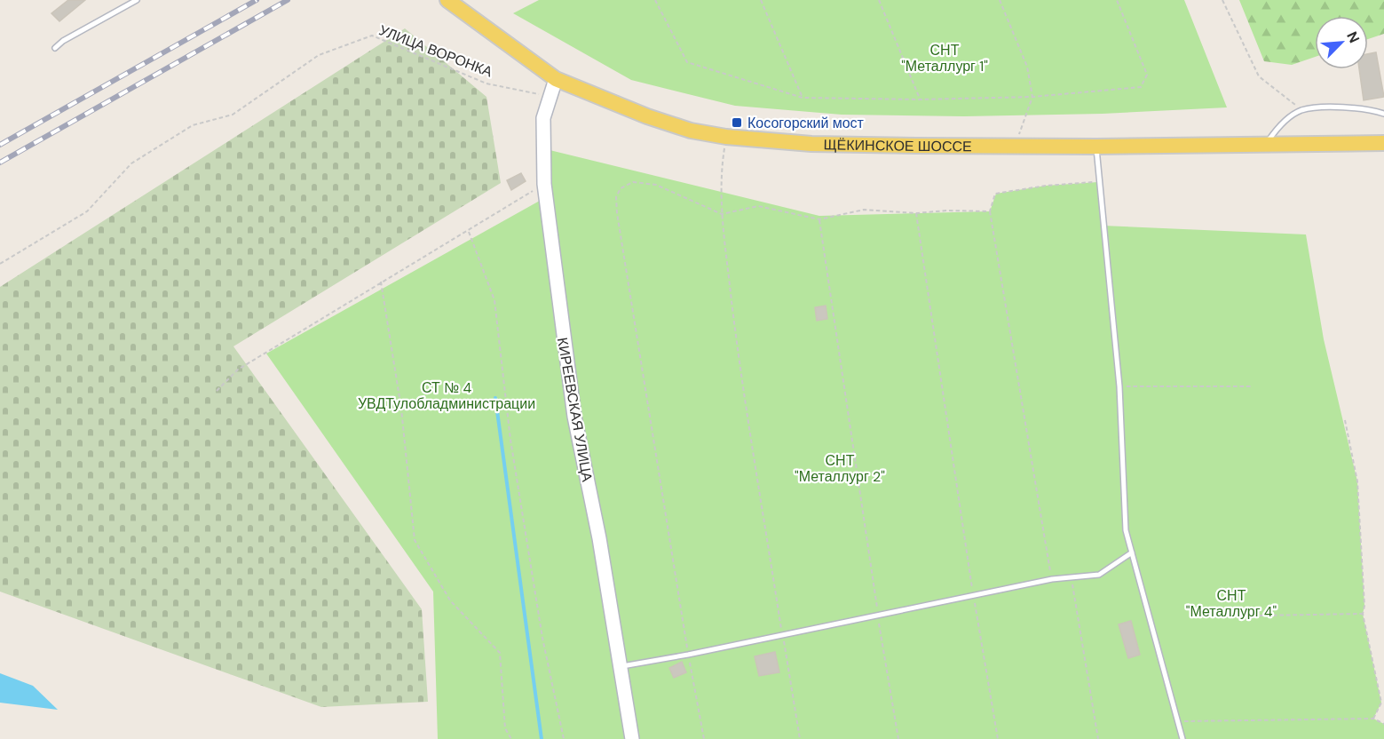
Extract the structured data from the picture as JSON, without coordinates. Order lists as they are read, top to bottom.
{
  "streets": {
    "main road": ["ЩЁКИНСКОЕ ШОССЕ"],
    "street": ["КИРЕЕВСКАЯ УЛИЦА"],
    "path": ["УЛИЦА ВОРОНКА"]
  },
  "crossings": [
    ["УЛИЦА ВОРОНКА", "КИРЕЕВСКАЯ УЛИЦА"],
    ["ЩЁКИНСКОЕ ШОССЕ", "КИРЕЕВСКАЯ УЛИЦА"]
  ],
  "parks": [
    "СНТ \"Металлург 1\"",
    "СТ № 4 УВДТулобладминистрации",
    "СНТ \"Металлург 2\"",
    "СНТ \"Металлург 4\""
  ],
  "places": {
    "transit": ["Косогорский мост"]
  },
  "north": "top right"
}
